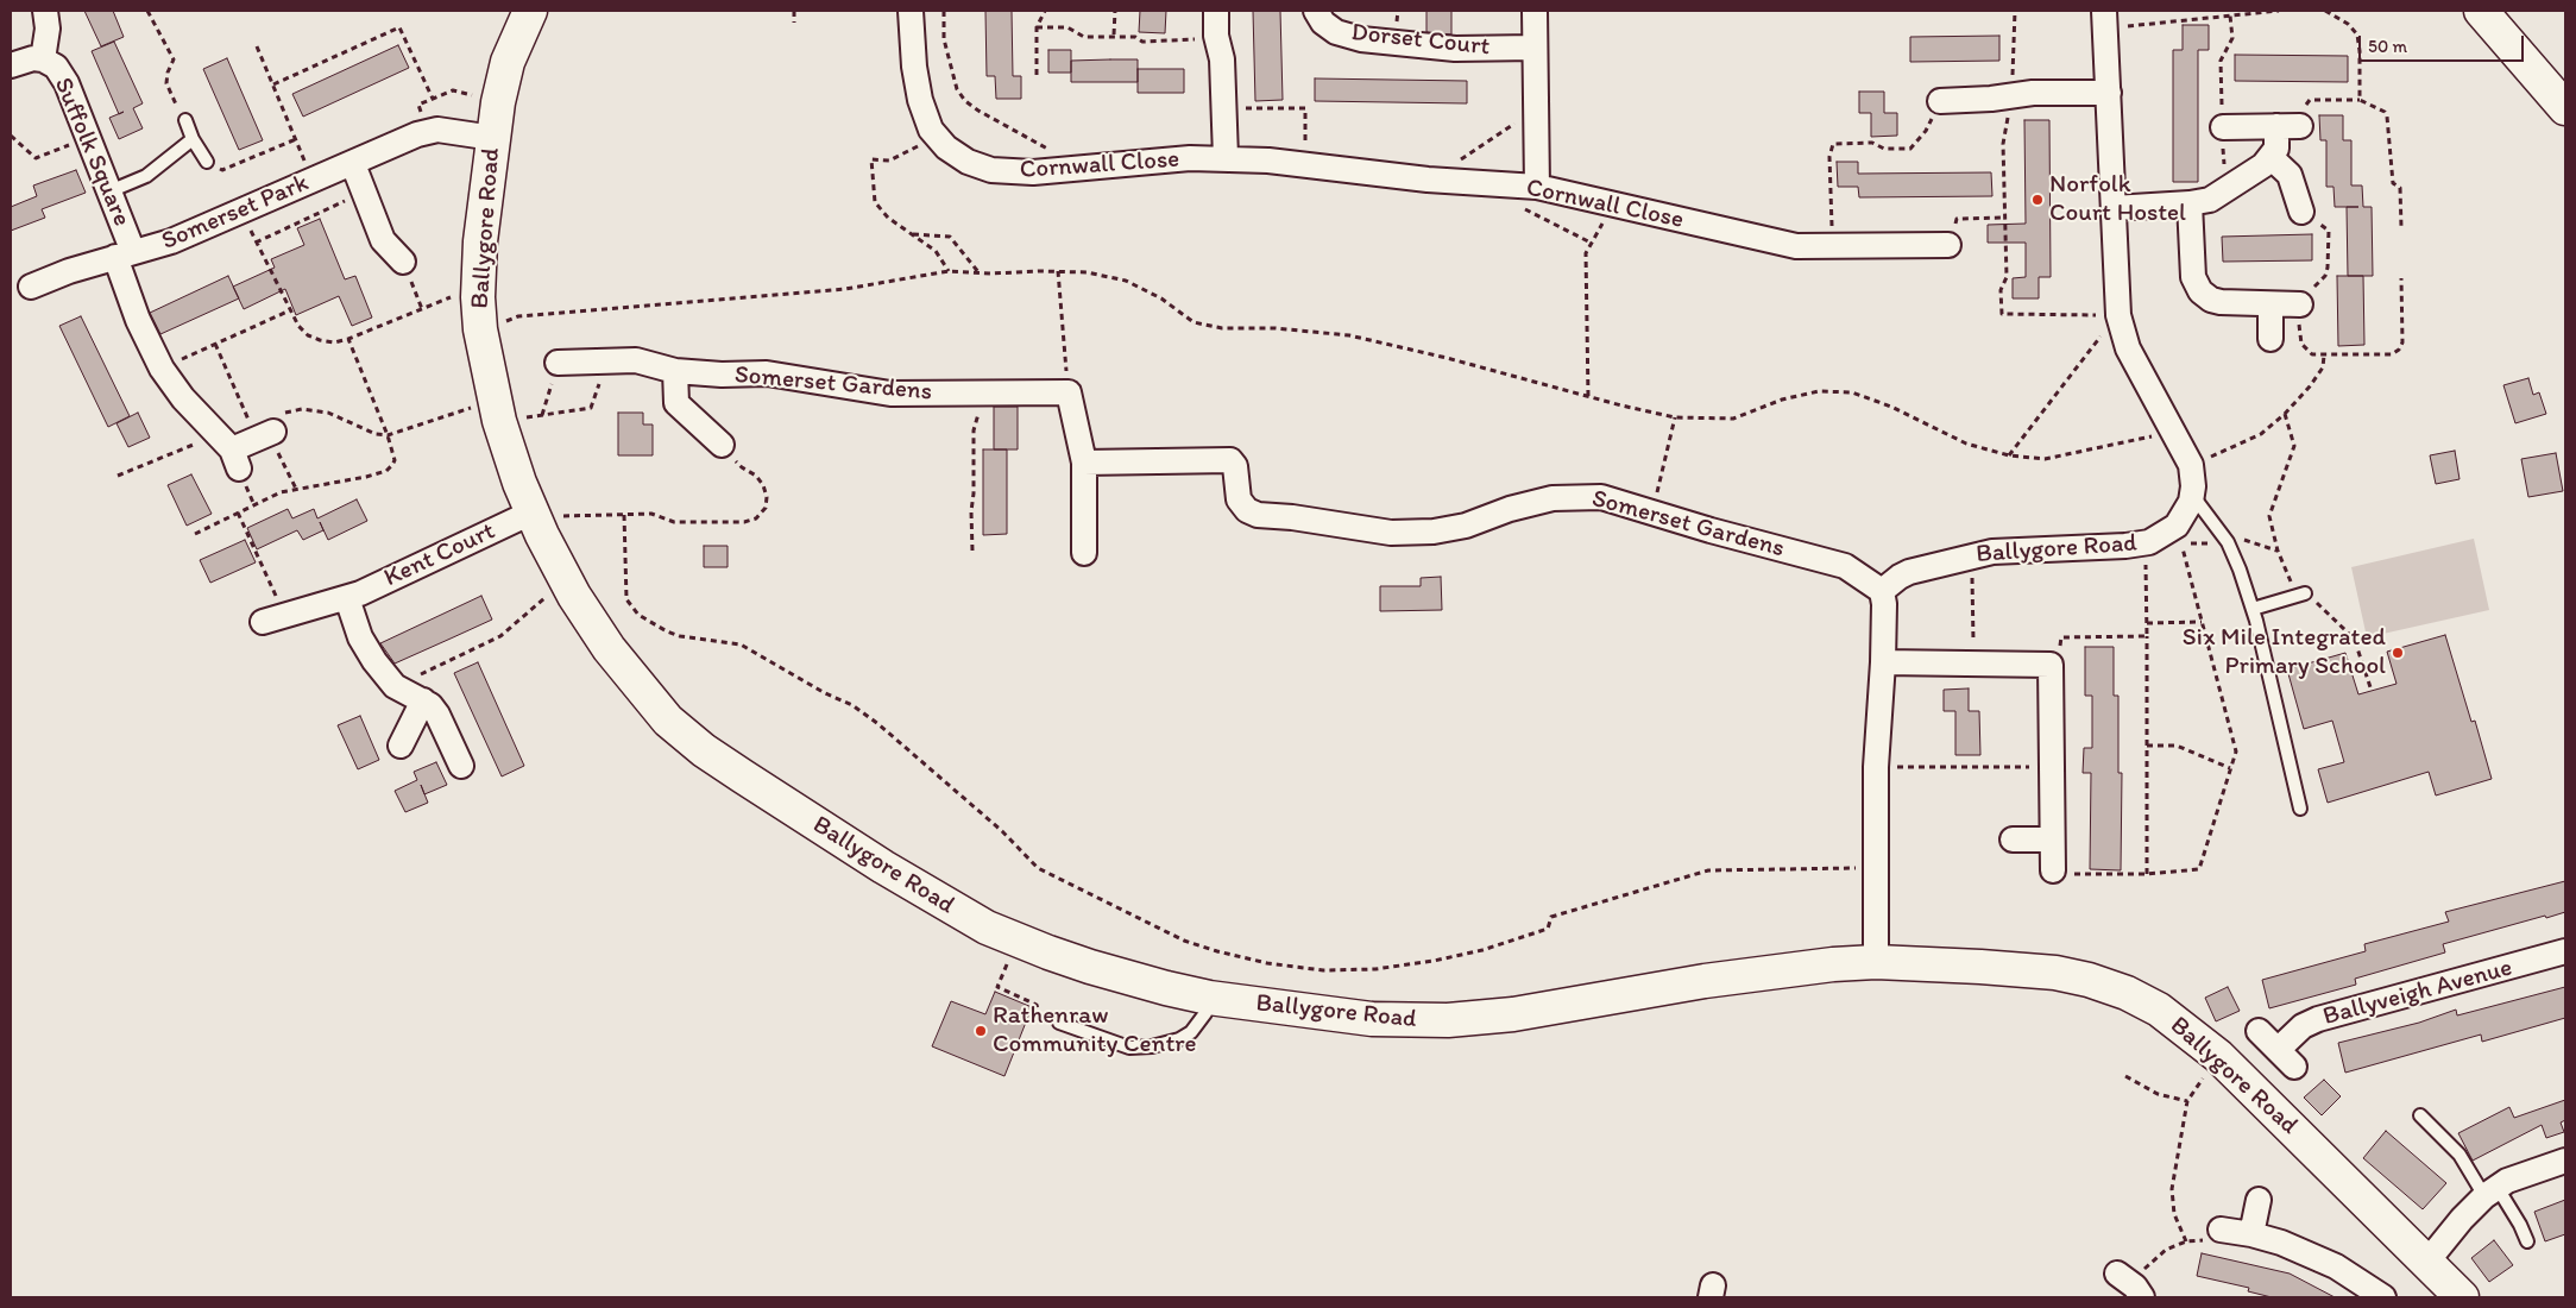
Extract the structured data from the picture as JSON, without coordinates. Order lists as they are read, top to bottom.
{
  "streets": {
    "street": [
      "Dorset Court",
      "Suffolk Square",
      "Cornwall Close",
      "Somerset Park",
      "Ballygore Road",
      "Somerset Gardens",
      "Kent Court",
      "Ballyveigh Avenue"
    ]
  },
  "crossings": [
    ["Suffolk Square", "Somerset Park"],
    ["Somerset Park", "Ballygore Road"],
    ["Ballygore Road", "Somerset Gardens"],
    ["Ballygore Road", "Kent Court"]
  ],
  "places": ["Norfolk Court Hostel", "Six Mile Integrated Primary School", "Rathenraw Community Centre"],
  "scale_bar": "50 m"
}
